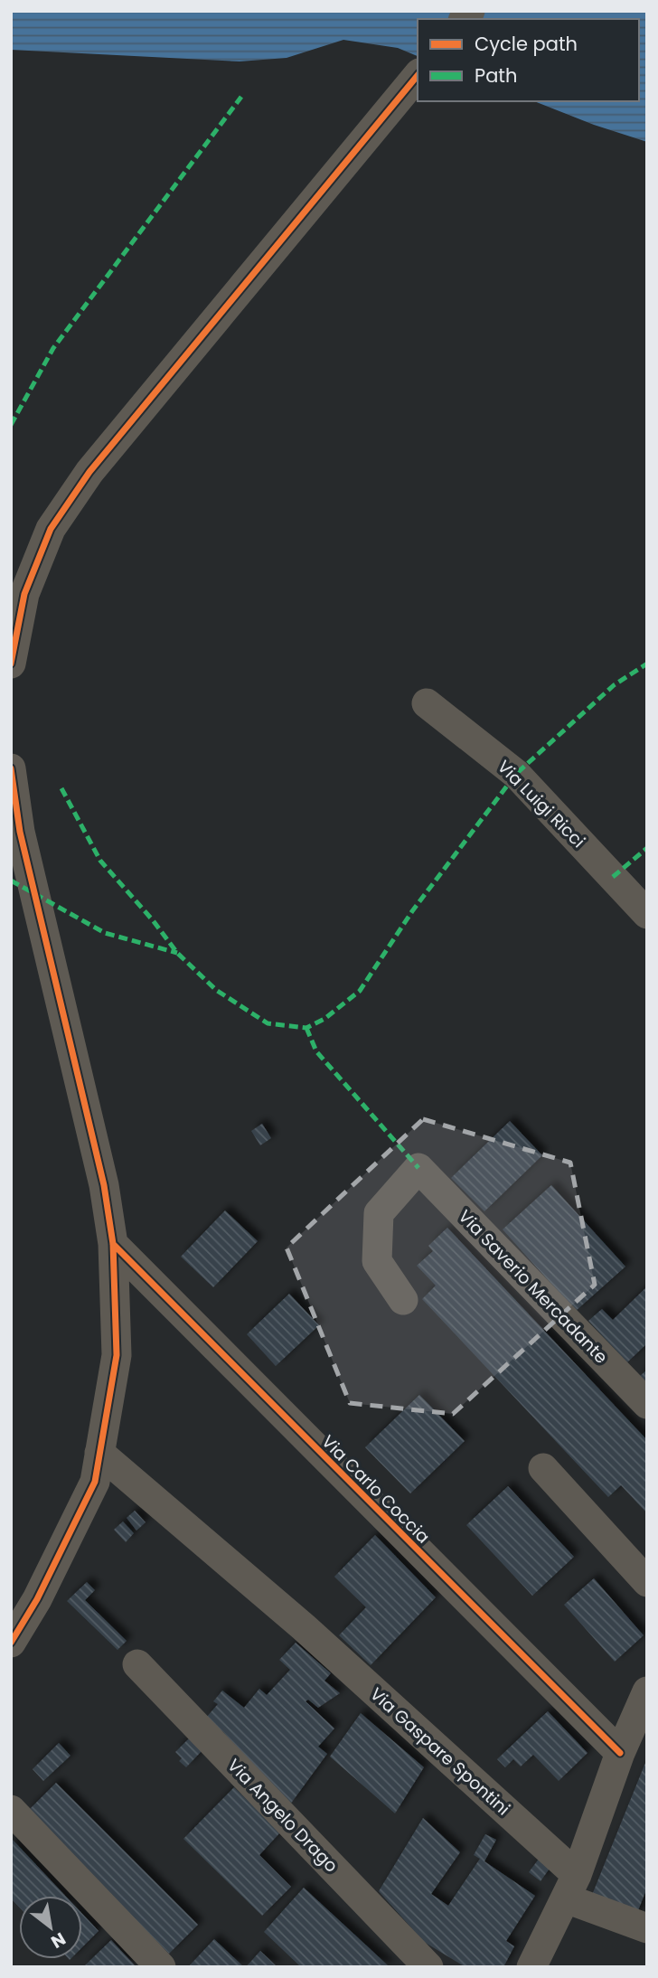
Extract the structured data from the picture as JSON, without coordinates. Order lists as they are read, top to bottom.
{
  "streets": {
    "street": [
      "Via Luigi Ricci",
      "Via Saverio Mercadante",
      "Via Carlo Coccia",
      "Via Gaspare Spontini",
      "Via Angelo Drago"
    ]
  },
  "legend": ["Cycle path", "Path"],
  "north": "bottom right"
}
